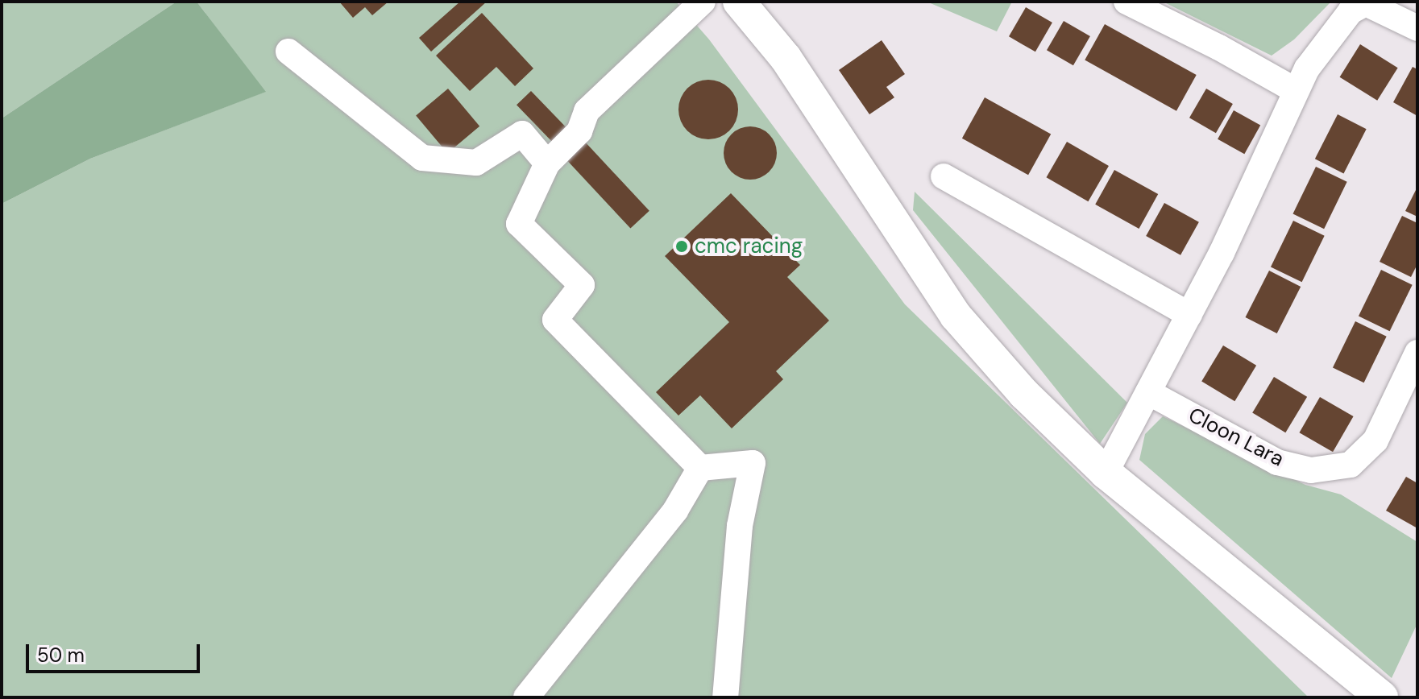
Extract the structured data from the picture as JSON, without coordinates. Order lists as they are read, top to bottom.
{
  "streets": {
    "street": ["Cloon Lara"]
  },
  "places": ["cmc racing"],
  "scale_bar": "50 m"
}
